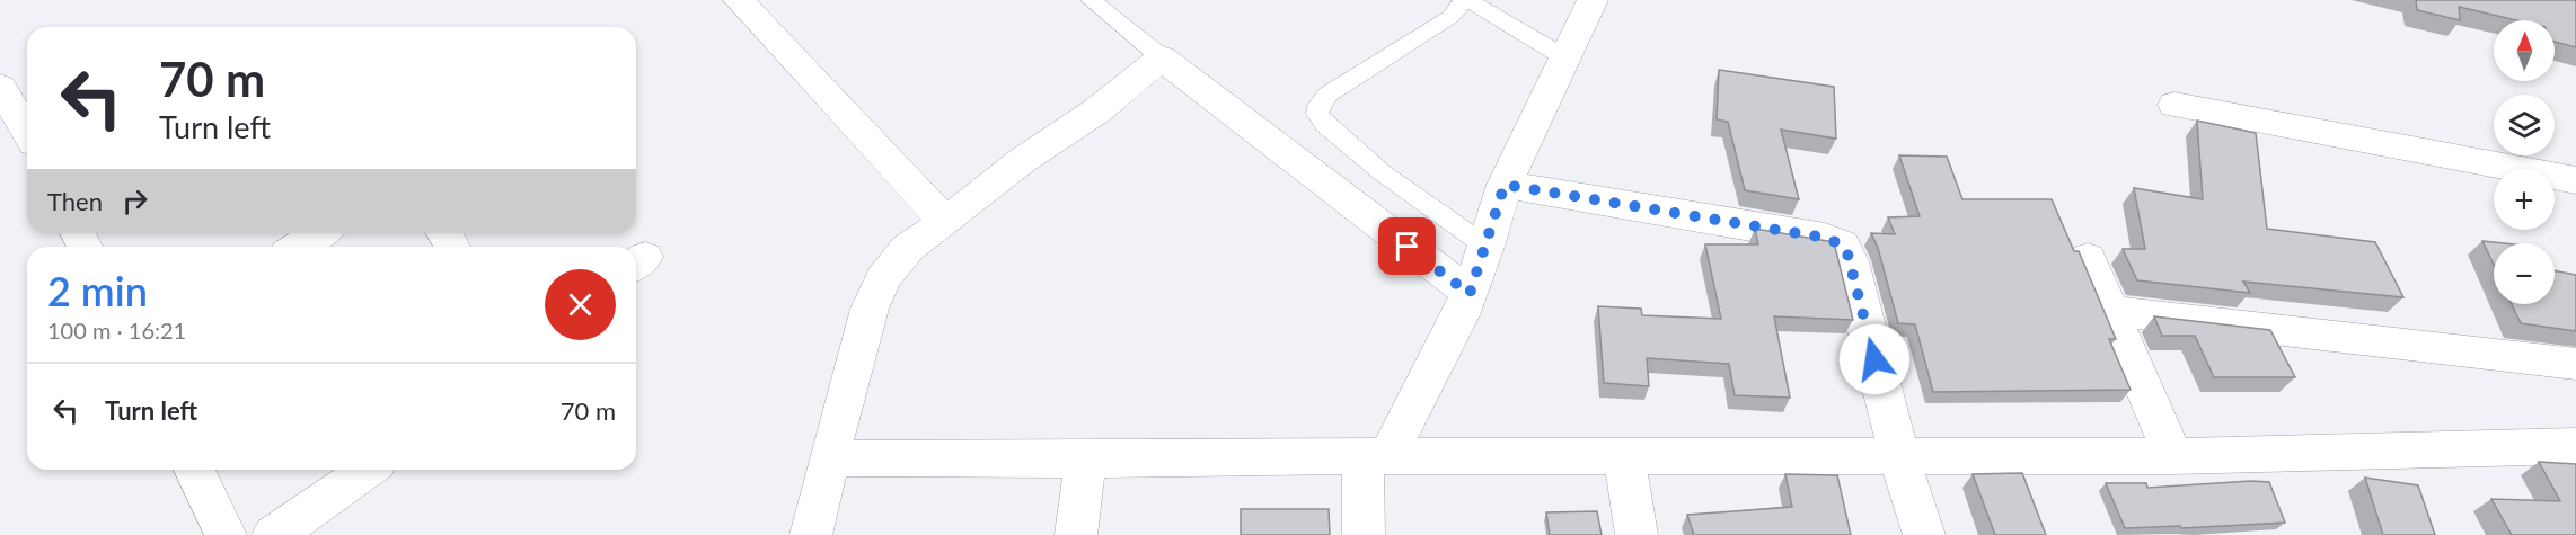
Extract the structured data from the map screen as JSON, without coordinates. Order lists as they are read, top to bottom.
{
  "north": "top",
  "page": {
    "map_buttons": ["+", "−"],
    "turn": ["70 m", "Turn left"],
    "then": "Then",
    "heading": ["2 min", "100 m · 16:21"],
    "list": [
      {
        "name": "Turn left",
        "value": "70 m"
      }
    ]
  }
}
